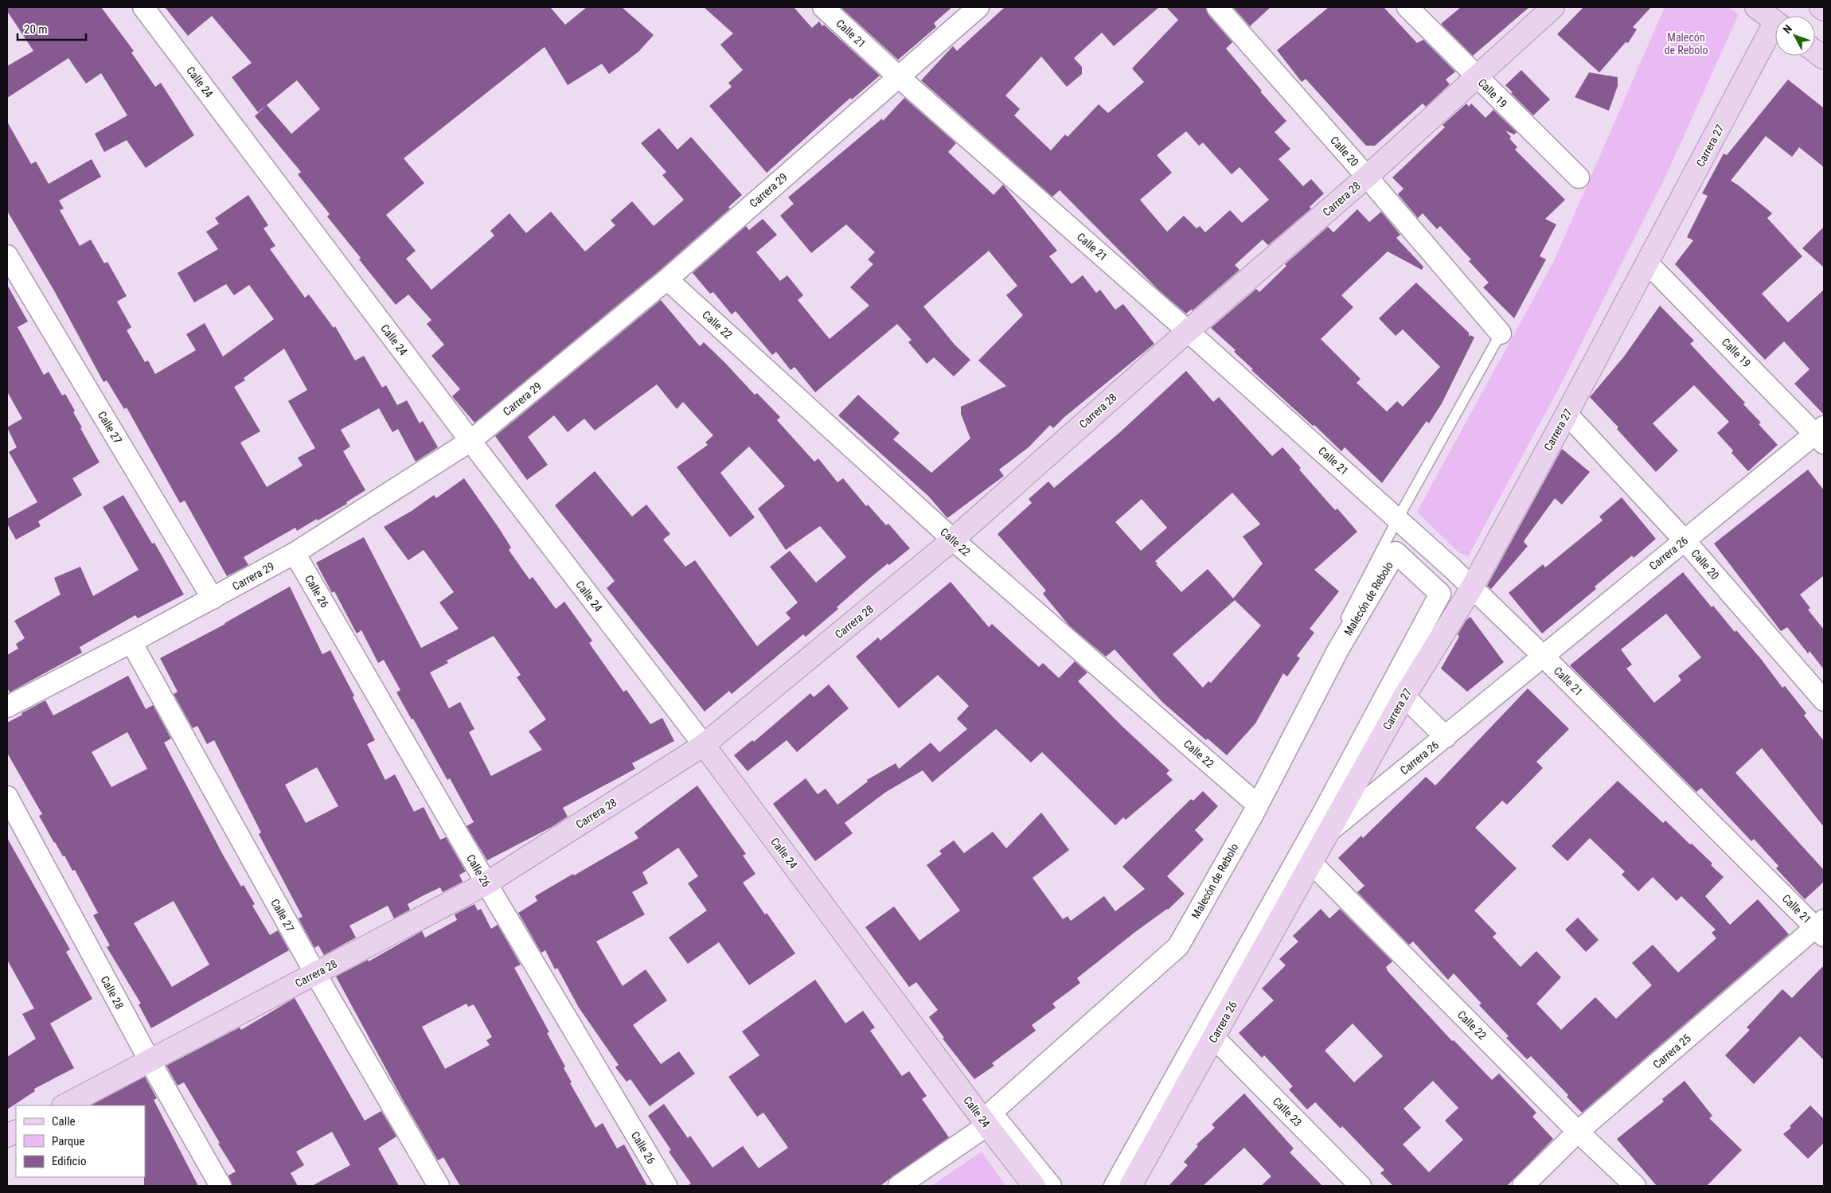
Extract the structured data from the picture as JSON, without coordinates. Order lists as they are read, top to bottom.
{
  "streets": {
    "street": [
      "Calle 21",
      "Calle 24",
      "Calle 19",
      "Carrera 27",
      "Calle 20",
      "Carrera 29",
      "Carrera 28",
      "Calle 22",
      "Calle 27",
      "Carrera 26",
      "Calle 26",
      "Malecón de Rebolo",
      "Calle 28",
      "Carrera 25",
      "Calle 23"
    ]
  },
  "crossings": [
    ["Calle 21", "Carrera 27"],
    ["Calle 21", "Carrera 29"],
    ["Calle 21", "Carrera 28"],
    ["Calle 21", "Carrera 26"],
    ["Calle 21", "Carrera 25"],
    ["Calle 24", "Carrera 29"],
    ["Calle 24", "Carrera 28"],
    ["Calle 19", "Carrera 27"],
    ["Calle 19", "Carrera 28"],
    ["Calle 19", "Carrera 26"],
    ["Carrera 27", "Calle 20"],
    ["Carrera 27", "Carrera 26"],
    ["Calle 20", "Carrera 28"],
    ["Calle 20", "Carrera 26"],
    ["Carrera 29", "Calle 22"],
    ["Carrera 29", "Calle 27"],
    ["Carrera 29", "Calle 26"],
    ["Carrera 28", "Calle 22"],
    ["Carrera 28", "Calle 27"],
    ["Carrera 28", "Calle 26"],
    ["Carrera 28", "Calle 28"],
    ["Calle 22", "Carrera 26"],
    ["Calle 22", "Carrera 25"],
    ["Carrera 26", "Calle 23"]
  ],
  "parks": ["Malecón de Rebolo"],
  "legend": ["Calle", "Parque", "Edificio"],
  "scale_bar": "20 m",
  "north": "top left"
}
